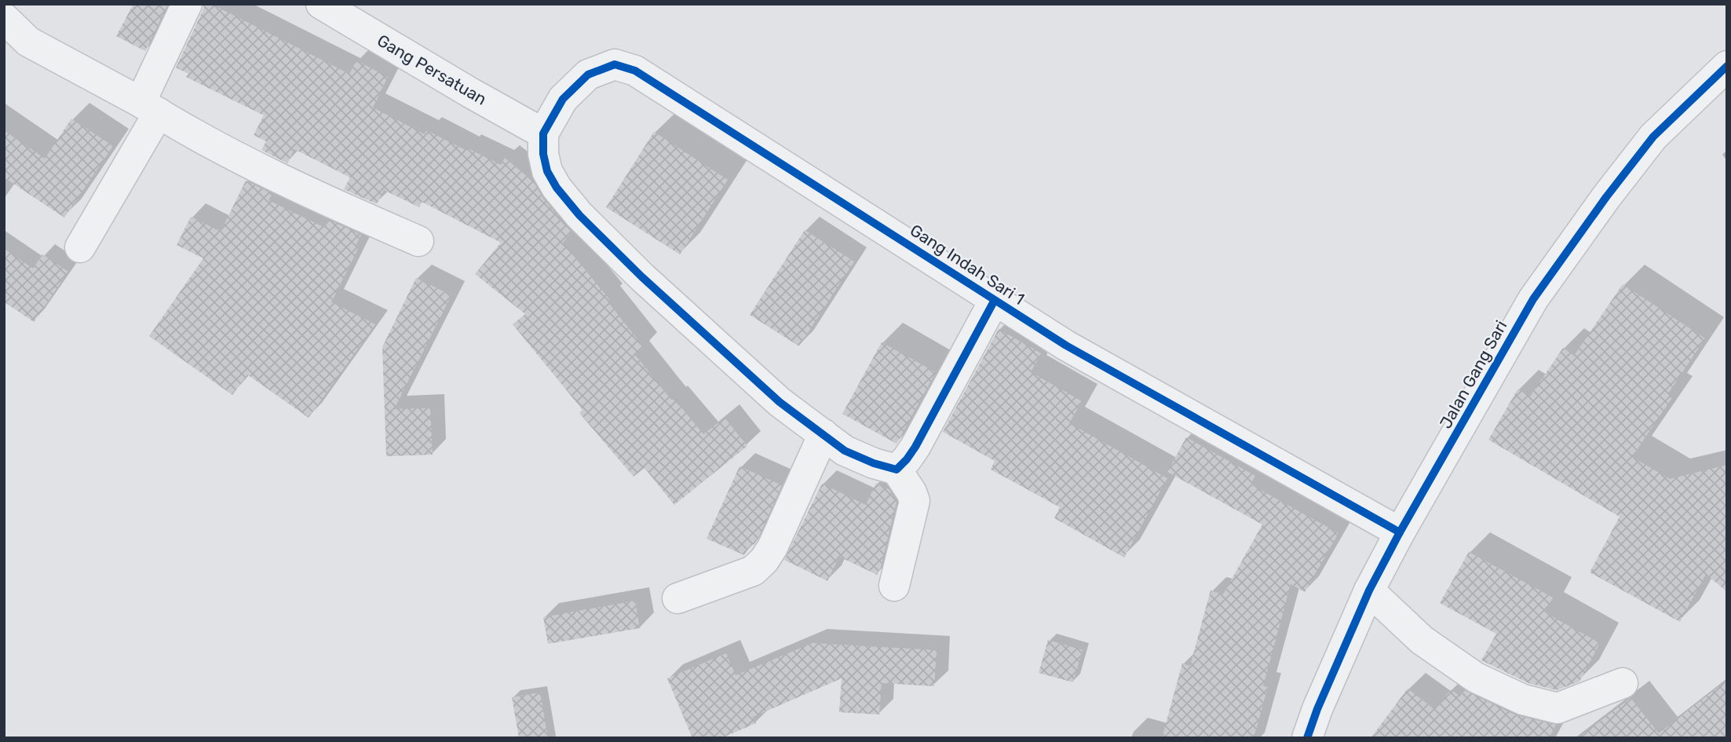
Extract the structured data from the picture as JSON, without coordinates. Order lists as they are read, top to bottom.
{
  "streets": {
    "street": ["Gang Persatuan", "Gang Indah Sari 1", "Jalan Gang Sari"]
  },
  "crossings": [
    ["Gang Persatuan", "Gang Indah Sari 1"],
    ["Gang Indah Sari 1", "Jalan Gang Sari"]
  ]
}
